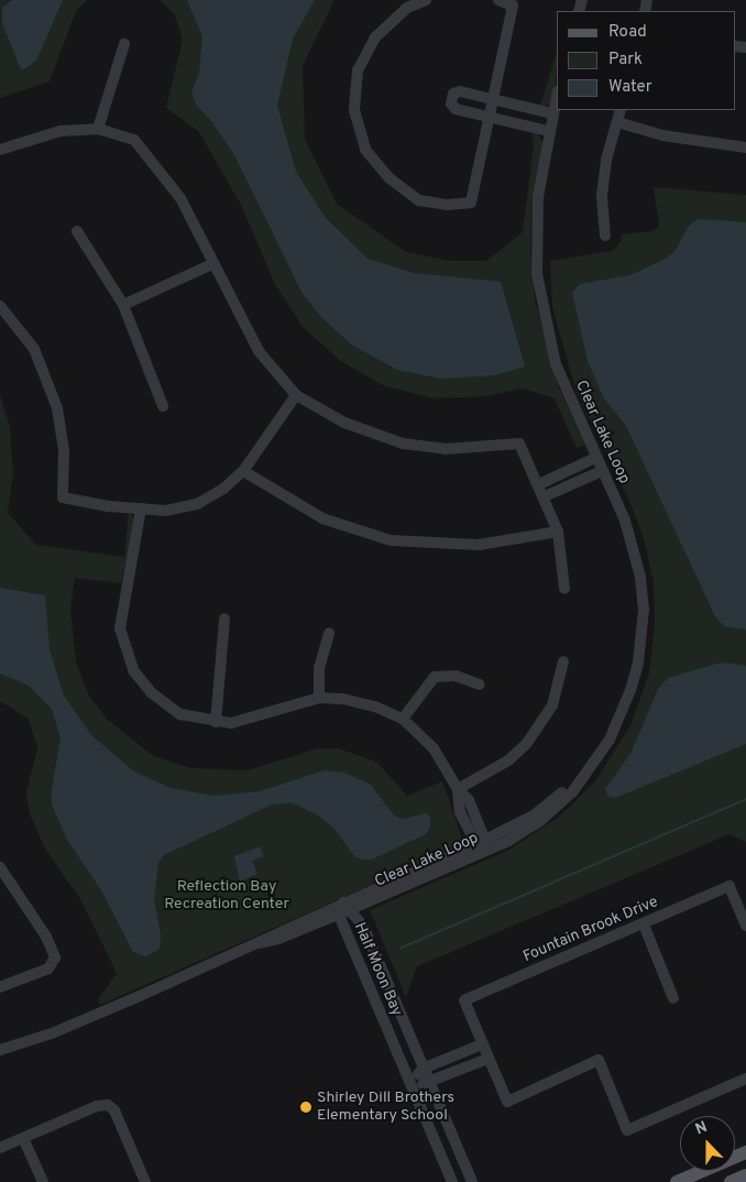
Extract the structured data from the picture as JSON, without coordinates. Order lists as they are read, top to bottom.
{
  "streets": {
    "street": ["Clear Lake Loop", "Fountain Brook Drive", "Half Moon Bay"]
  },
  "crossings": [
    ["Clear Lake Loop", "Half Moon Bay"]
  ],
  "parks": ["Reflection Bay Recreation Center"],
  "places": ["Shirley Dill Brothers Elementary School"],
  "legend": ["Road", "Park", "Water"],
  "north": "top"
}
